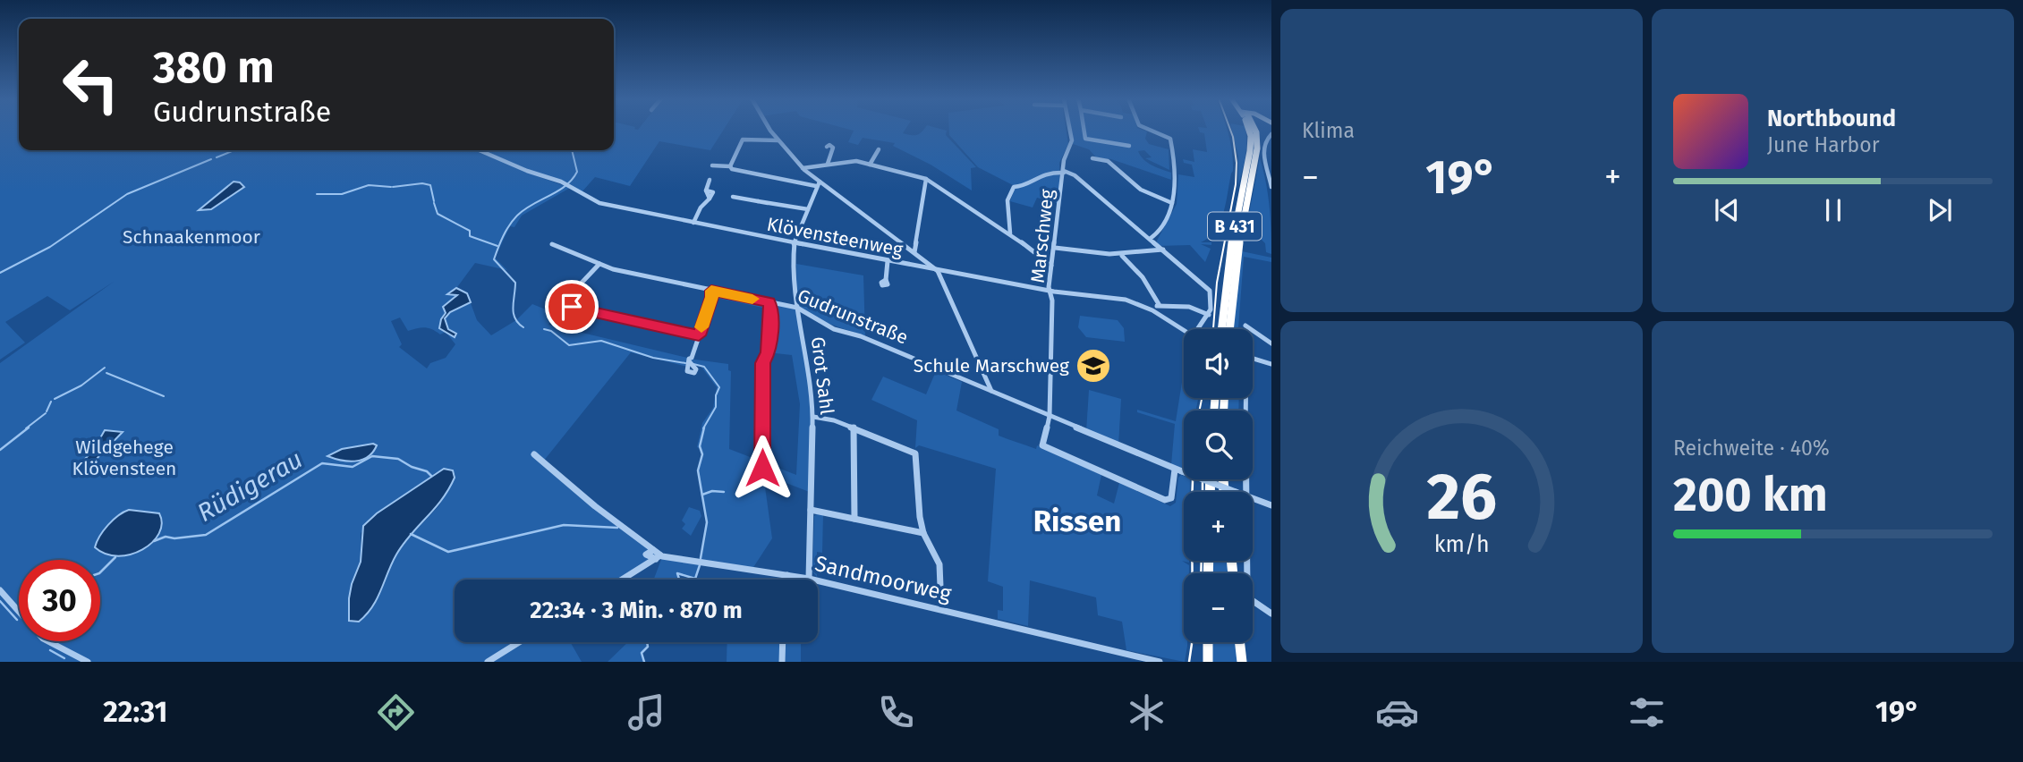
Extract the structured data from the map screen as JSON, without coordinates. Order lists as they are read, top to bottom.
{
  "streets": {
    "highway": ["B 431"],
    "street": [
      "Marschweg",
      "Klövensteenweg",
      "Gudrunstraße",
      "Grot Sahl",
      "Sandmoorweg"
    ]
  },
  "crossings": [
    ["Marschweg", "Klövensteenweg"],
    ["Marschweg", "Gudrunstraße"],
    ["Klövensteenweg", "Grot Sahl"],
    ["Gudrunstraße", "Grot Sahl"],
    ["Grot Sahl", "Sandmoorweg"]
  ],
  "districts": ["Rissen"],
  "water": ["Rüdigerau"],
  "parks": ["Schnaakenmoor", "Wildgehege Klövensteen"],
  "places": {
    "school or university": ["Schule Marschweg"]
  },
  "page": {
    "tile": [
      "Klima",
      ["Reichweite · 40%", "200 km"]
    ],
    "turn": ["380 m", "Gudrunstraße"],
    "song": ["Northbound", "June Harbor"],
    "heat": ["−", "19°", "+"],
    "map_buttons": ["+", "−"],
    "limit": "30",
    "trip": "22:34 · 3 Min. · 870 m",
    "tabs": ["22:31", "19°"],
    "gauge": ["26", "km/h"]
  }
}
